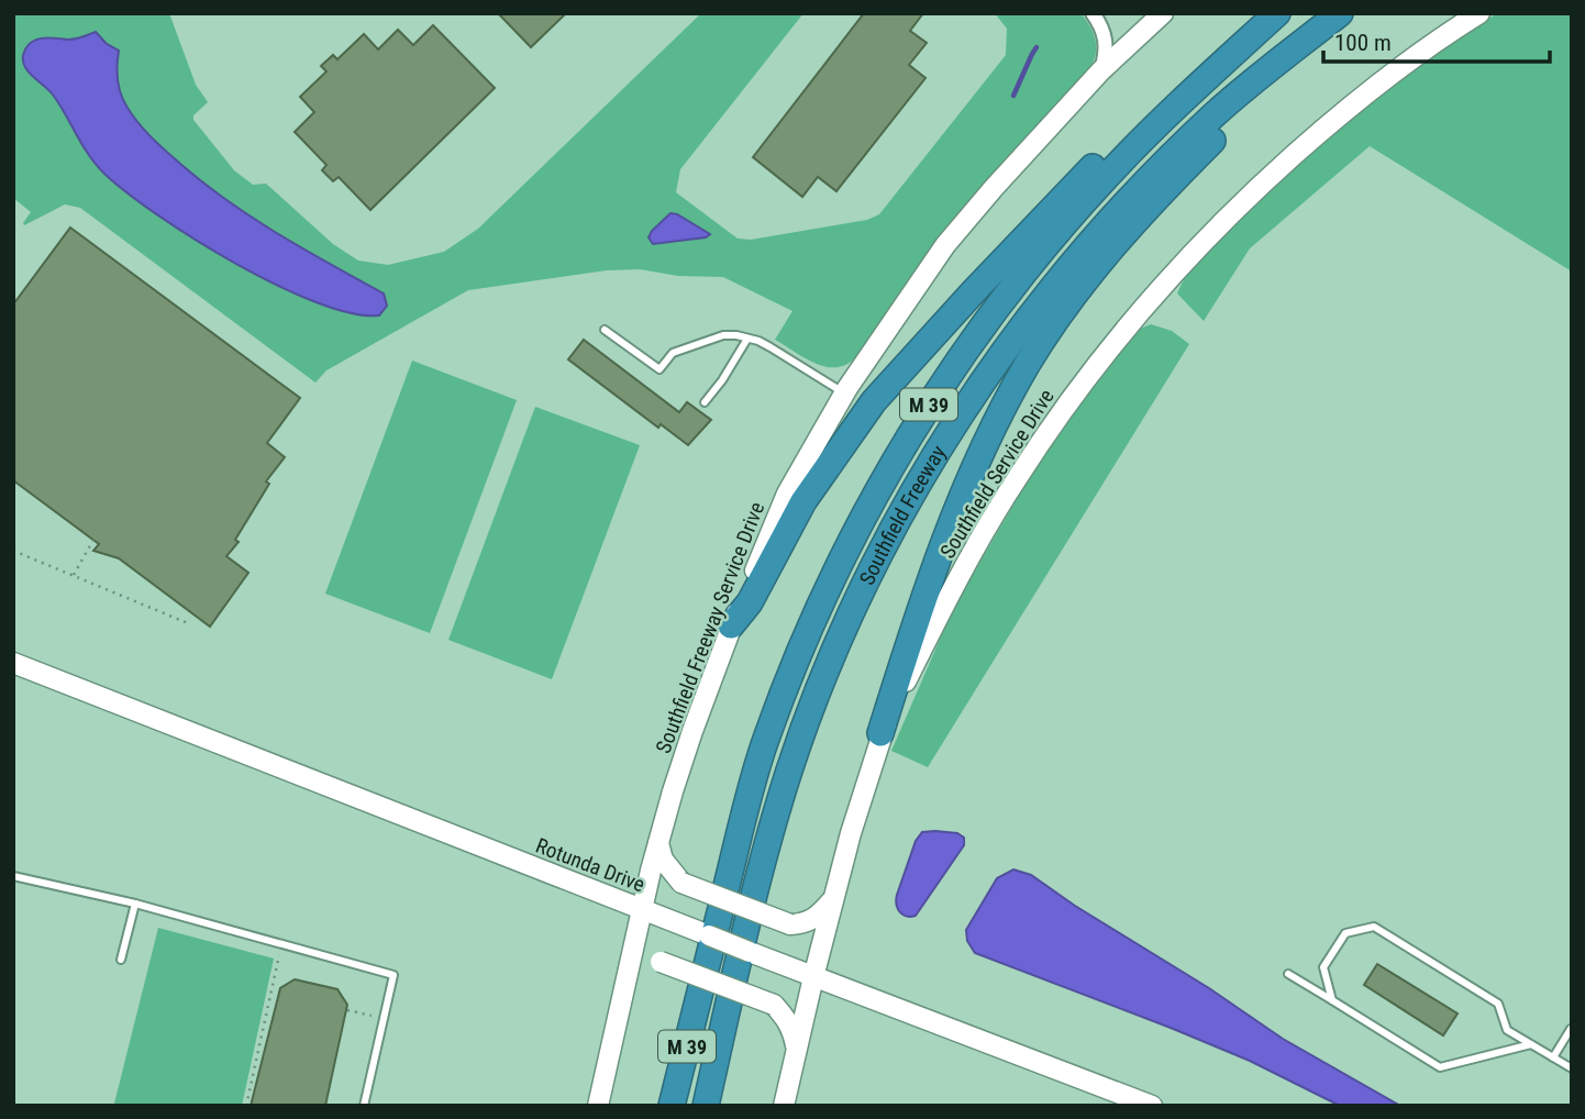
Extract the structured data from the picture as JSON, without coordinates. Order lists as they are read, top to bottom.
{
  "streets": {
    "highway": ["M 39", "Southfield Freeway"],
    "main road": ["Southfield Service Drive", "Southfield Freeway Service Drive", "Rotunda Drive"]
  },
  "crossings": [
    ["Southfield Service Drive", "Rotunda Drive"],
    ["Southfield Freeway Service Drive", "Rotunda Drive"]
  ],
  "scale_bar": "100 m"
}
